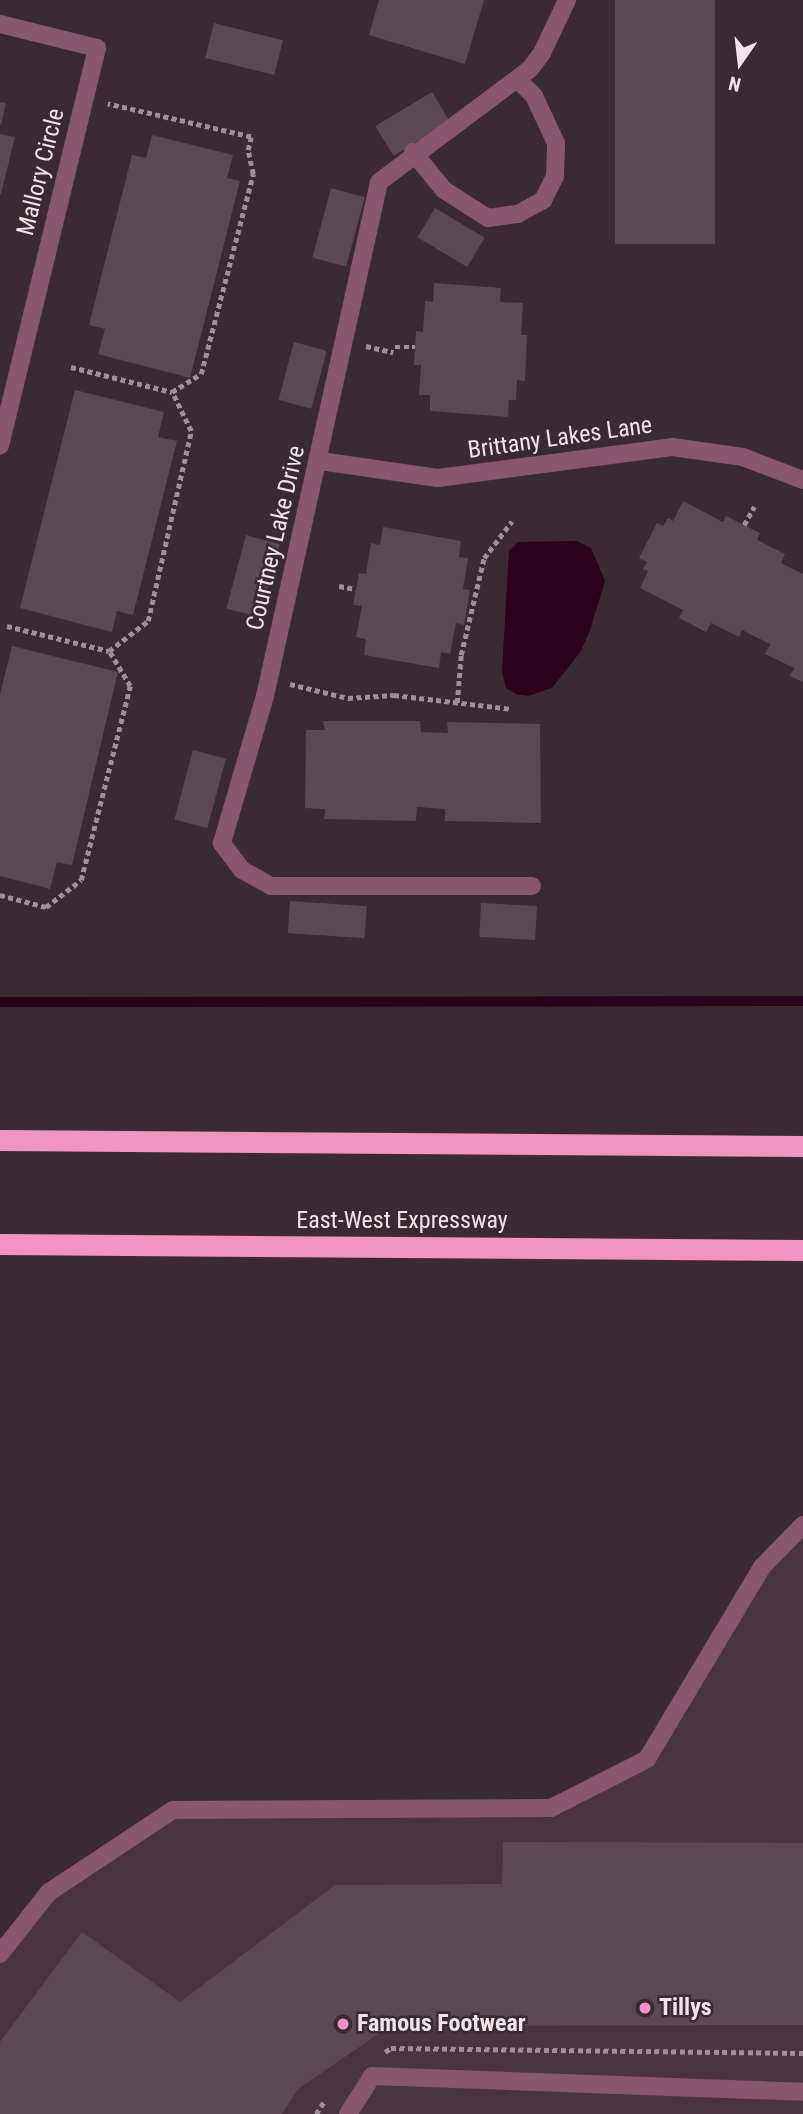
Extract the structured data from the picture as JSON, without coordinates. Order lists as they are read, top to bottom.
{
  "streets": {
    "highway": ["East-West Expressway"],
    "lane": ["Mallory Circle", "Brittany Lakes Lane", "Courtney Lake Drive"]
  },
  "crossings": [
    ["Brittany Lakes Lane", "Courtney Lake Drive"]
  ],
  "places": ["Tillys", "Famous Footwear"],
  "north": "bottom"
}
